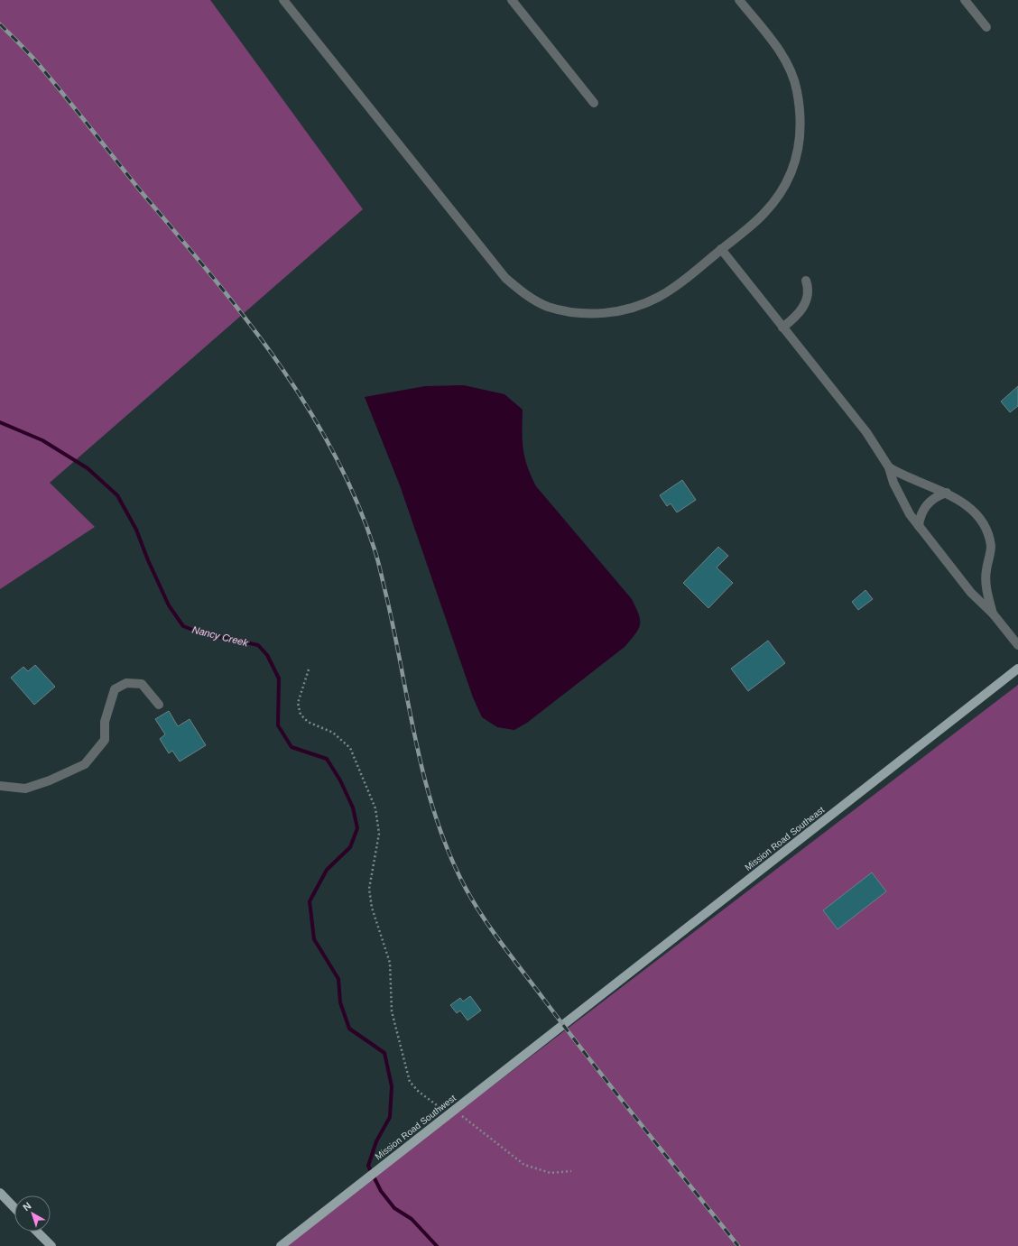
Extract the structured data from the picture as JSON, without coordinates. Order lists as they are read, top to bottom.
{
  "streets": {
    "main road": ["Mission Road Southeast", "Mission Road Southwest"]
  },
  "crossings": [
    ["Mission Road Southeast", "Mission Road Southwest"]
  ],
  "water": ["Nancy Creek"],
  "north": "top left"
}
